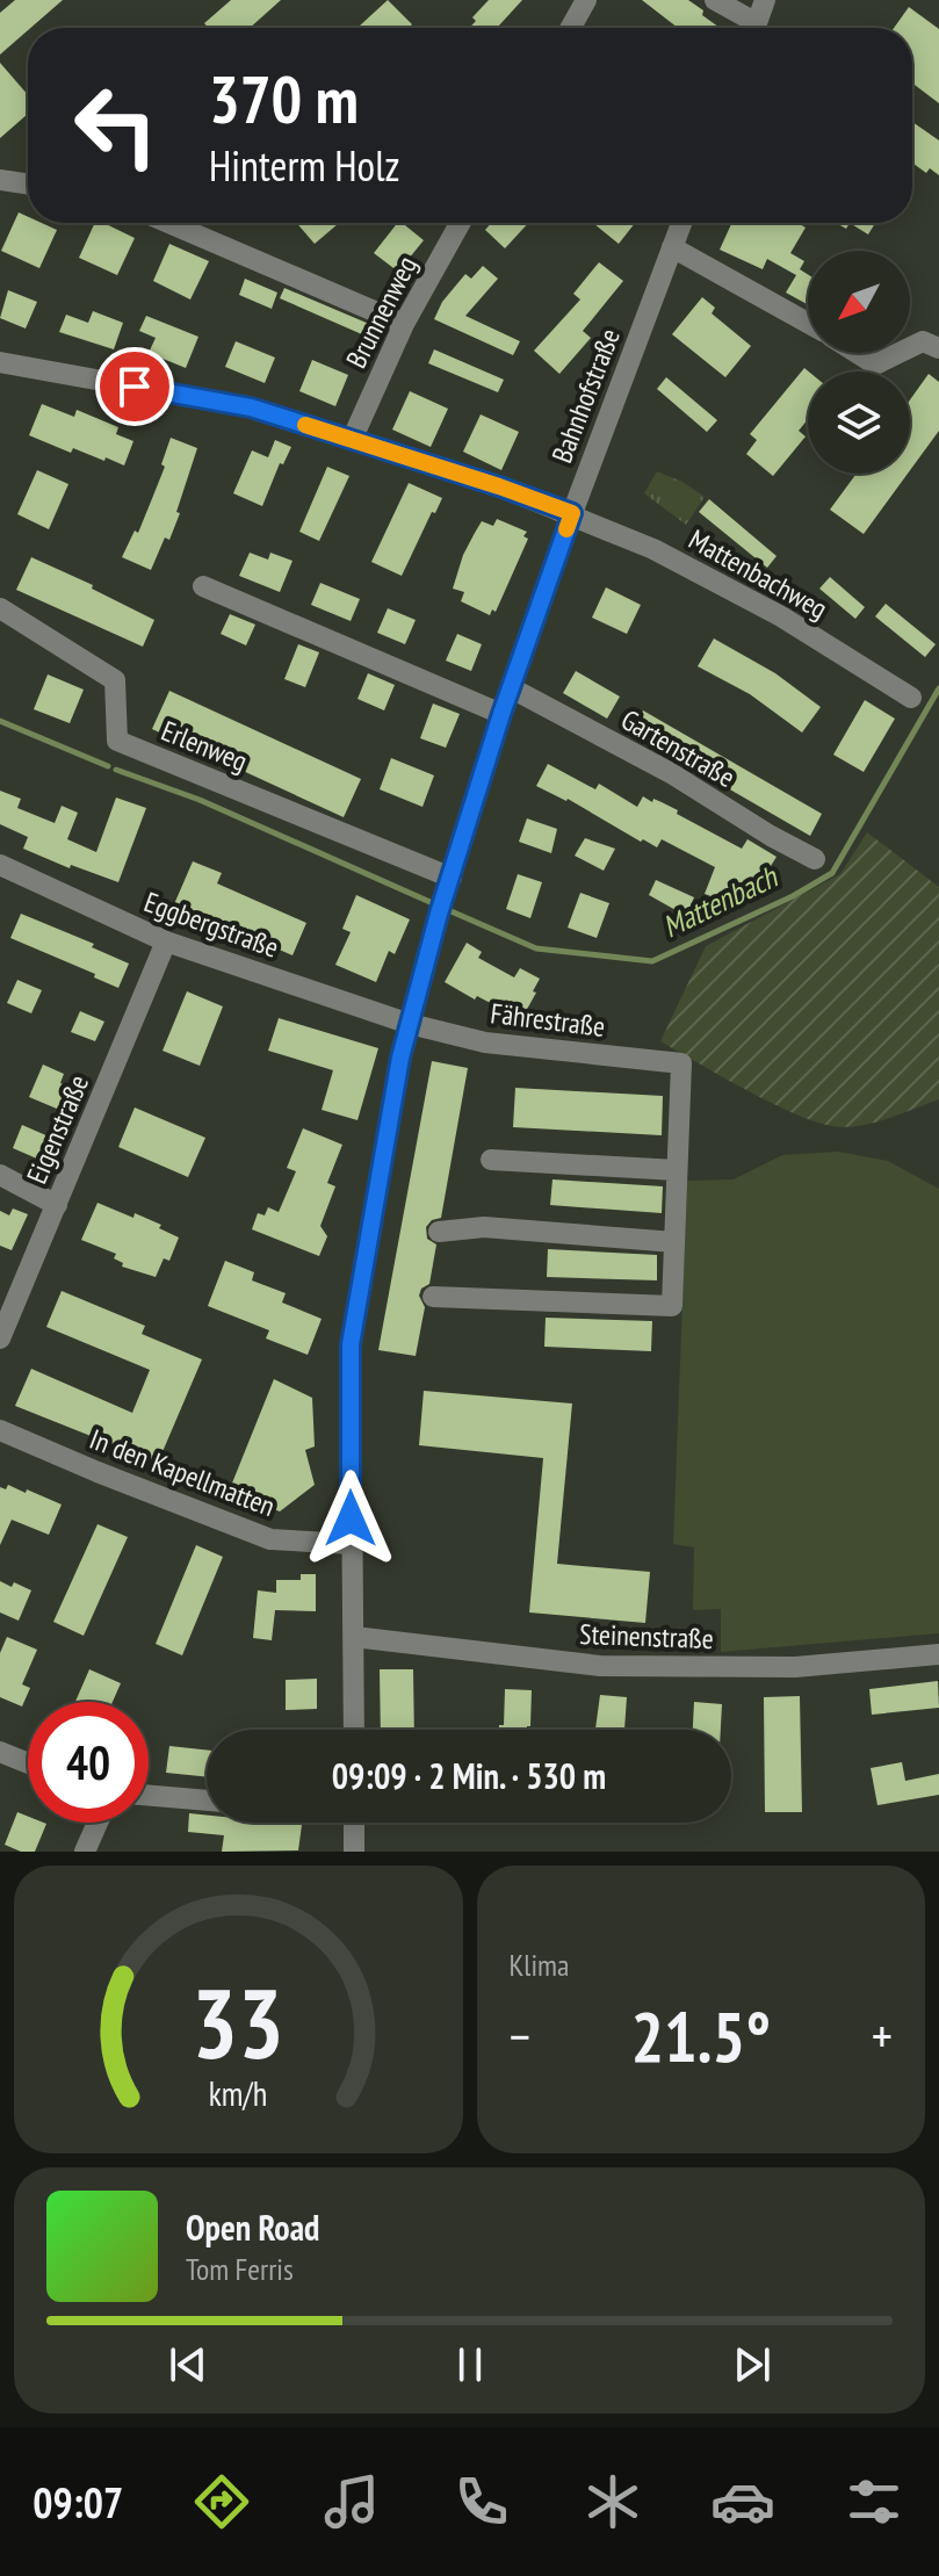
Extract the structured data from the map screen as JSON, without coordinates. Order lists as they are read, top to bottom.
{
  "streets": {
    "street": [
      "Brunnenweg",
      "Bahnhofstraße",
      "Mattenbachweg",
      "Erlenweg",
      "Gartenstraße",
      "Eggbergstraße",
      "Fährestraße",
      "Eigenstraße",
      "In den Kapellmatten",
      "Steinenstraße"
    ]
  },
  "crossings": [
    ["Brunnenweg", "Mattenbachweg"],
    ["Bahnhofstraße", "Mattenbachweg"],
    ["Bahnhofstraße", "Erlenweg"],
    ["Bahnhofstraße", "Gartenstraße"],
    ["Bahnhofstraße", "Eggbergstraße"],
    ["Bahnhofstraße", "Fährestraße"],
    ["Bahnhofstraße", "In den Kapellmatten"],
    ["Bahnhofstraße", "Steinenstraße"],
    ["Eggbergstraße", "Fährestraße"],
    ["Eggbergstraße", "Eigenstraße"]
  ],
  "water": ["Mattenbach"],
  "north": "bottom left",
  "page": {
    "turn": ["370 m", "Hinterm Holz"],
    "limit": "40",
    "trip": "09:09 · 2 Min. · 530 m",
    "tile": "Klima",
    "heat": ["−", "21.5°", "+"],
    "song": ["Open Road", "Tom Ferris"],
    "tabs": "09:07",
    "gauge": ["33", "km/h"]
  }
}
